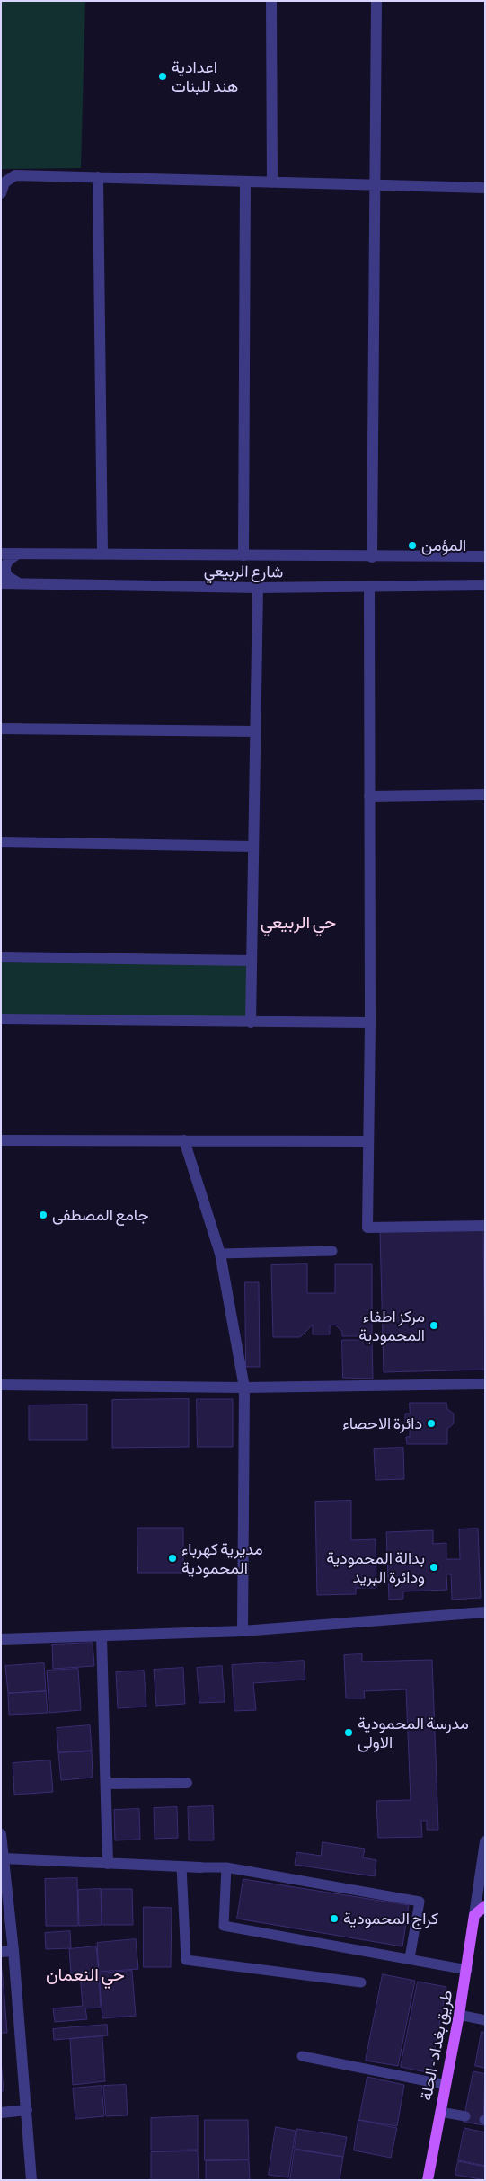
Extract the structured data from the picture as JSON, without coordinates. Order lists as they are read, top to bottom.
{
  "streets": {
    "main road": ["طريق بغداد - الحلة"],
    "street": ["شارع الربيعي"]
  },
  "districts": ["حي الربيعي", "حي النعمان"],
  "places": [
    "اعدادية هند للبنات",
    "المؤمن",
    "جامع المصطفى",
    "مركز اطفاء المحمودية",
    "دائرة الاحصاء",
    "مديرية كهرباء المحمودية",
    "بدالة المحمودية ودائرة البريد",
    "مدرسة المحمودية الاولى",
    "كراج المحمودية"
  ]
}
